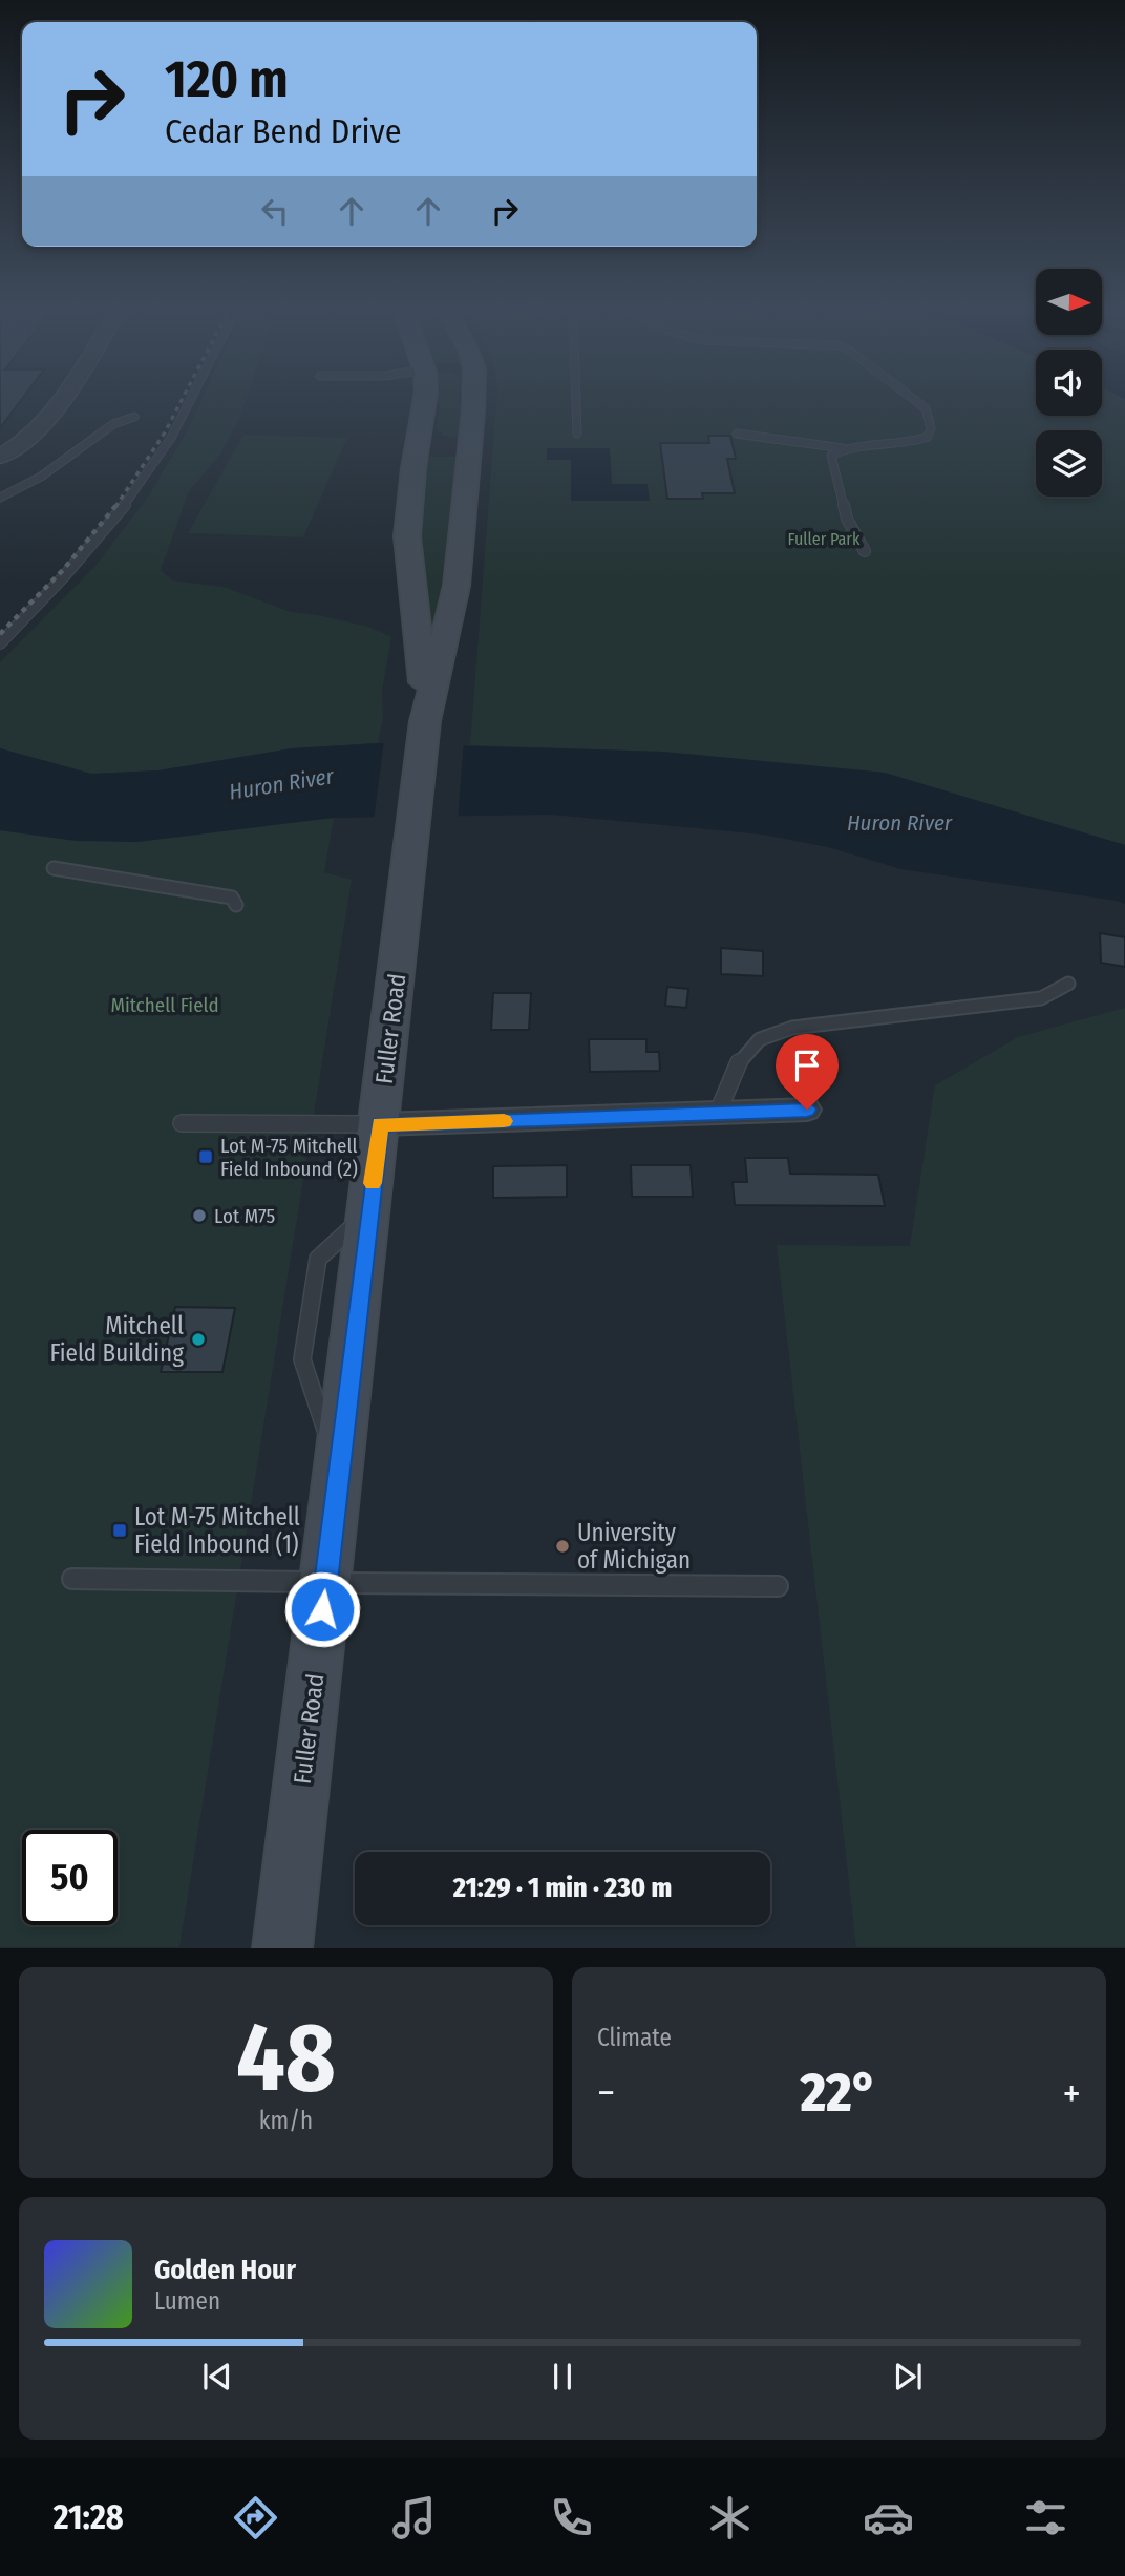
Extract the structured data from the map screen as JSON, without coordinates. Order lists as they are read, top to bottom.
{
  "streets": {
    "main road": ["Fuller Road"]
  },
  "water": ["Huron River"],
  "parks": ["Fuller Park", "Mitchell Field"],
  "places": {
    "transit": ["Lot M-75 Mitchell Field Inbound (2)", "Lot M-75 Mitchell Field Inbound (1)"],
    "other": ["Lot M75", "Mitchell Field Building", "University of Michigan"]
  },
  "north": "right",
  "page": {
    "turn": ["120 m", "Cedar Bend Drive"],
    "limit": "50",
    "trip": "21:29 · 1 min · 230 m",
    "tile": [
      ["48", "km/h"],
      "Climate"
    ],
    "heat": ["−", "22°", "+"],
    "song": ["Golden Hour", "Lumen"],
    "tabs": "21:28"
  }
}
